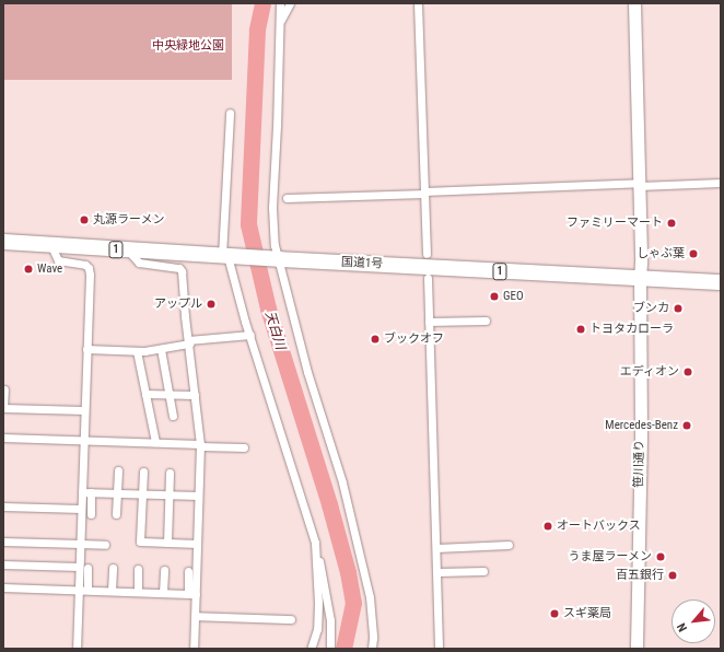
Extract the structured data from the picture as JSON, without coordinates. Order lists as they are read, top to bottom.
{
  "streets": {
    "highway": ["1", "国道1号"],
    "street": ["笹川通り"]
  },
  "crossings": [
    ["国道1号", "笹川通り"]
  ],
  "water": ["天白川"],
  "parks": ["中央緑地公園"],
  "places": [
    "丸源ラーメン",
    "ファミリーマート",
    "しゃぶ葉",
    "Wave",
    "GEO",
    "アップル",
    "ブンカ",
    "トヨタカローラ",
    "ブックオフ",
    "エディオン",
    "Mercedes-Benz",
    "オートバックス",
    "うま屋ラーメン",
    "百五銀行",
    "スギ薬局"
  ],
  "north": "bottom left"
}
